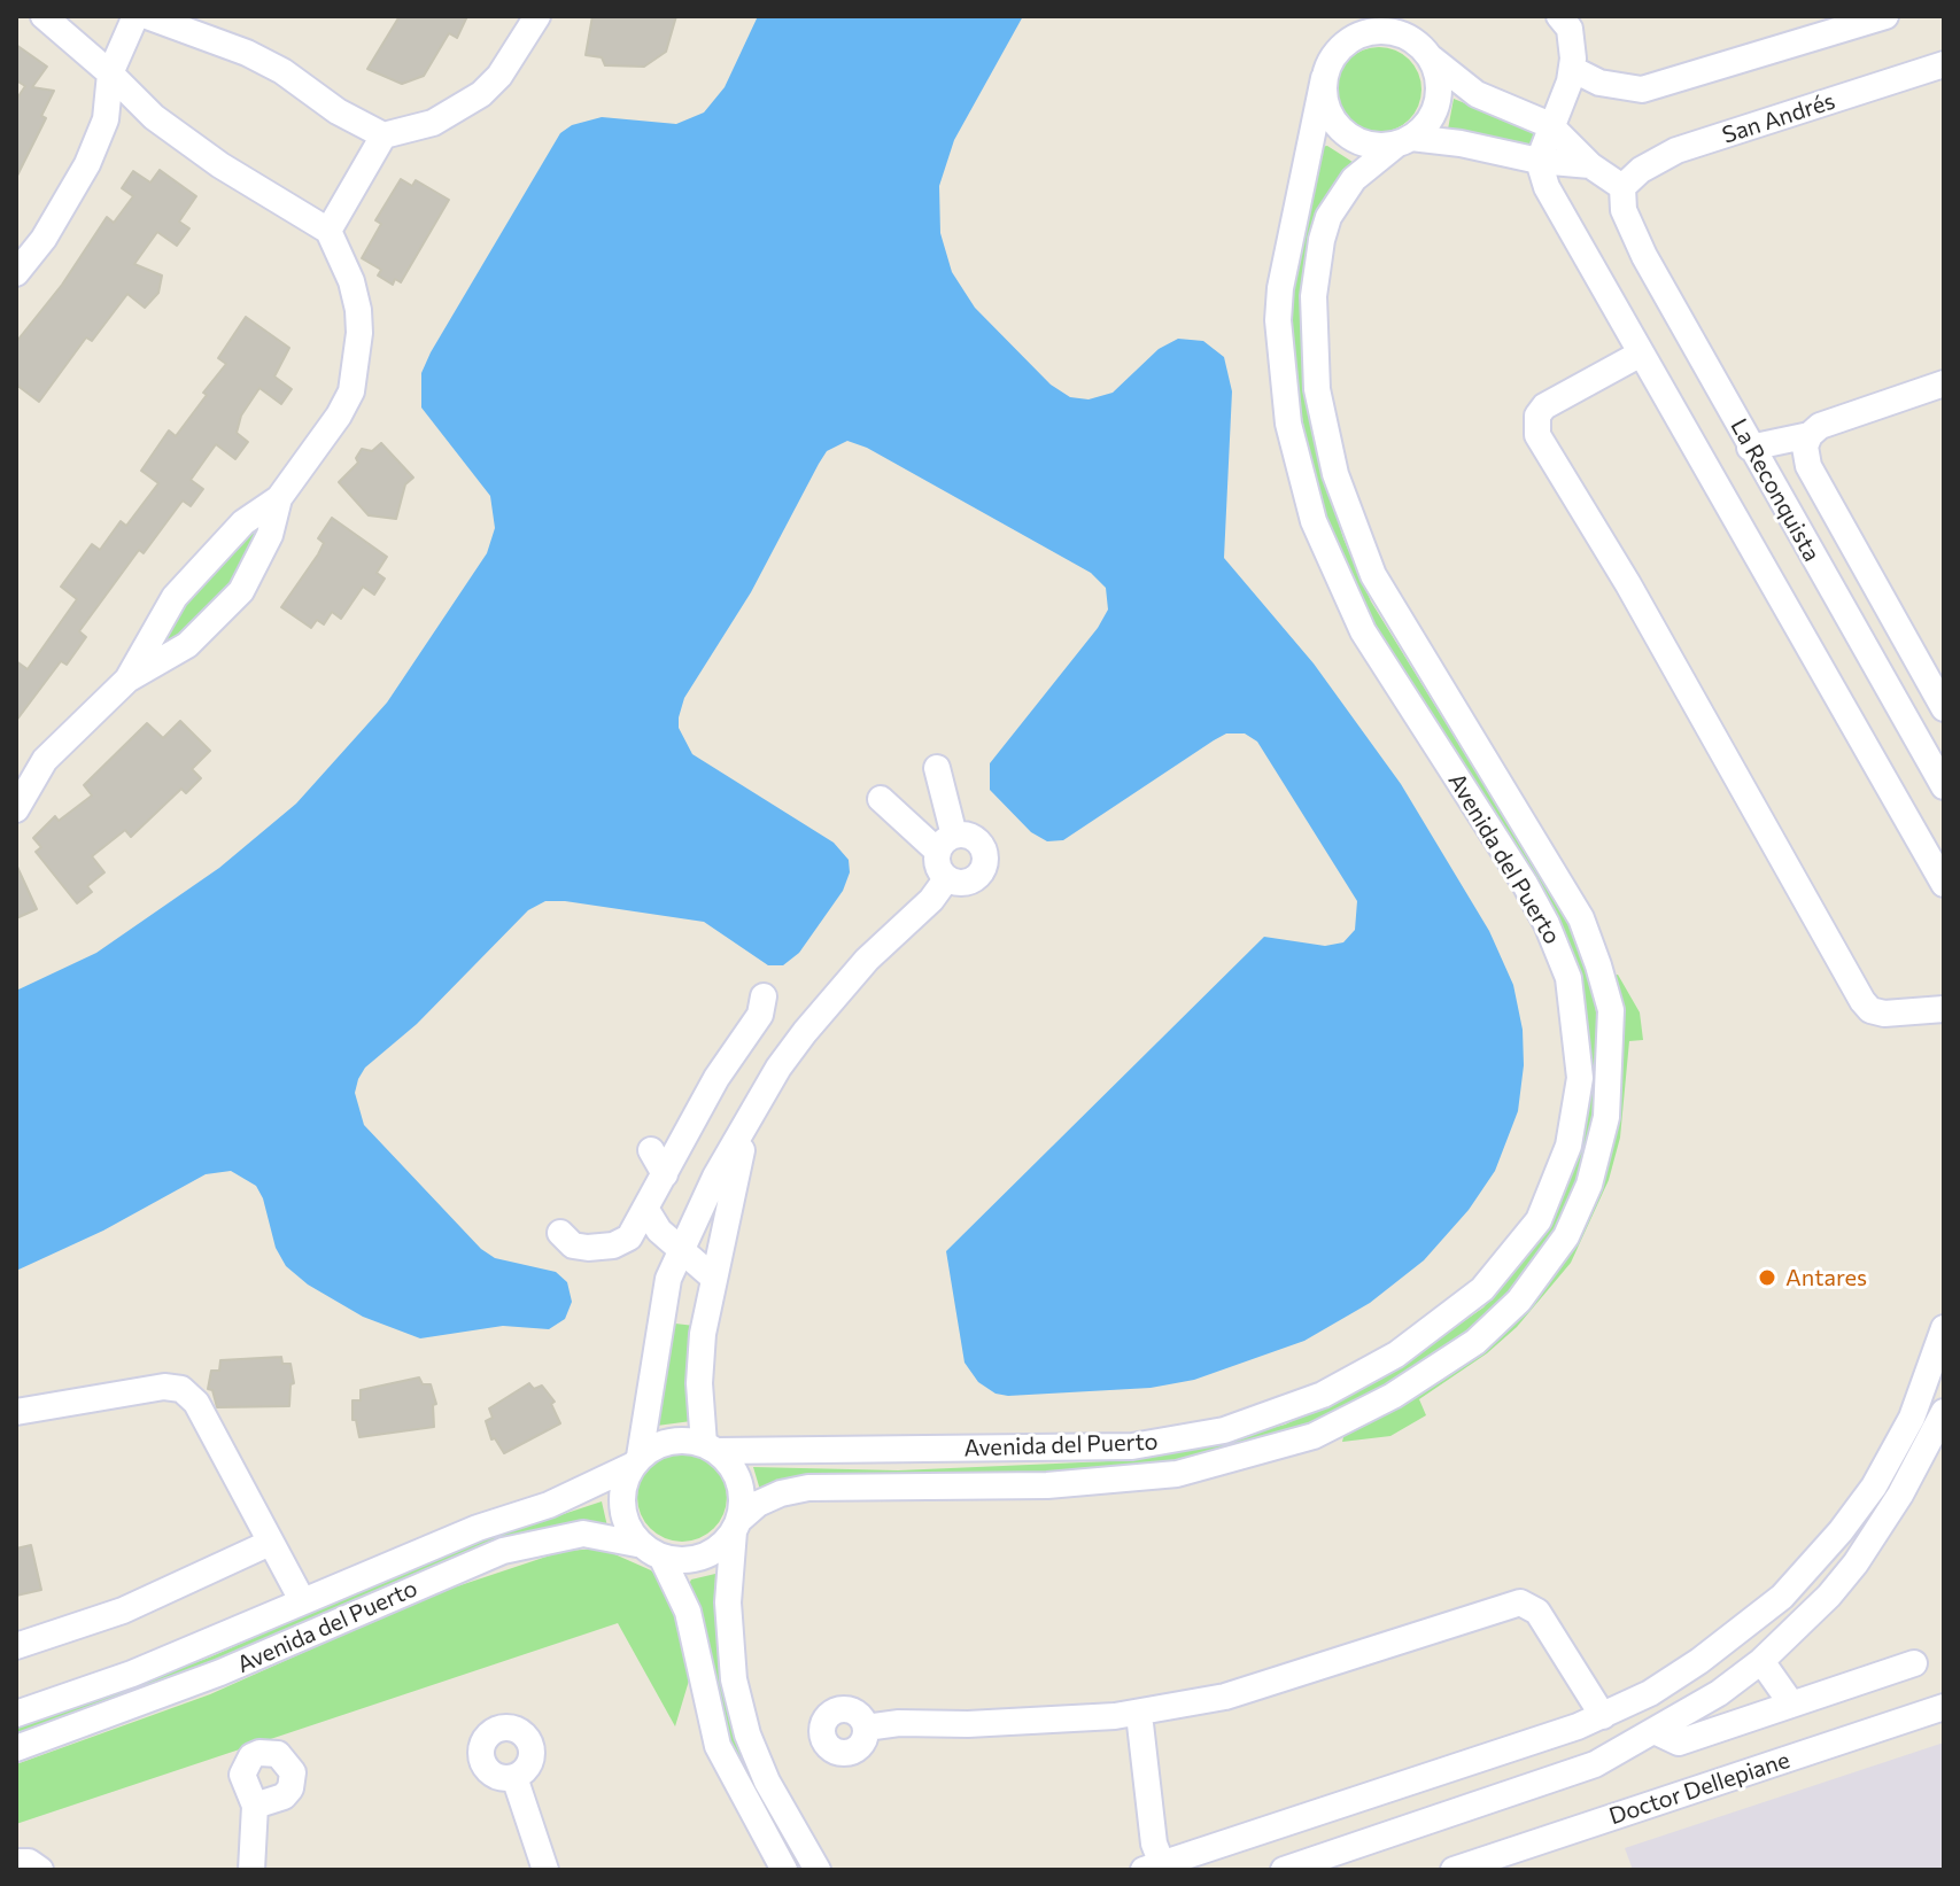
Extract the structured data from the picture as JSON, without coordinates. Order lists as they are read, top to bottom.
{
  "streets": {
    "street": [
      "San Andrés",
      "La Reconquista",
      "Avenida del Puerto",
      "Doctor Dellepiane"
    ]
  },
  "crossings": [
    ["San Andrés", "La Reconquista"]
  ],
  "places": ["Antares"]
}
